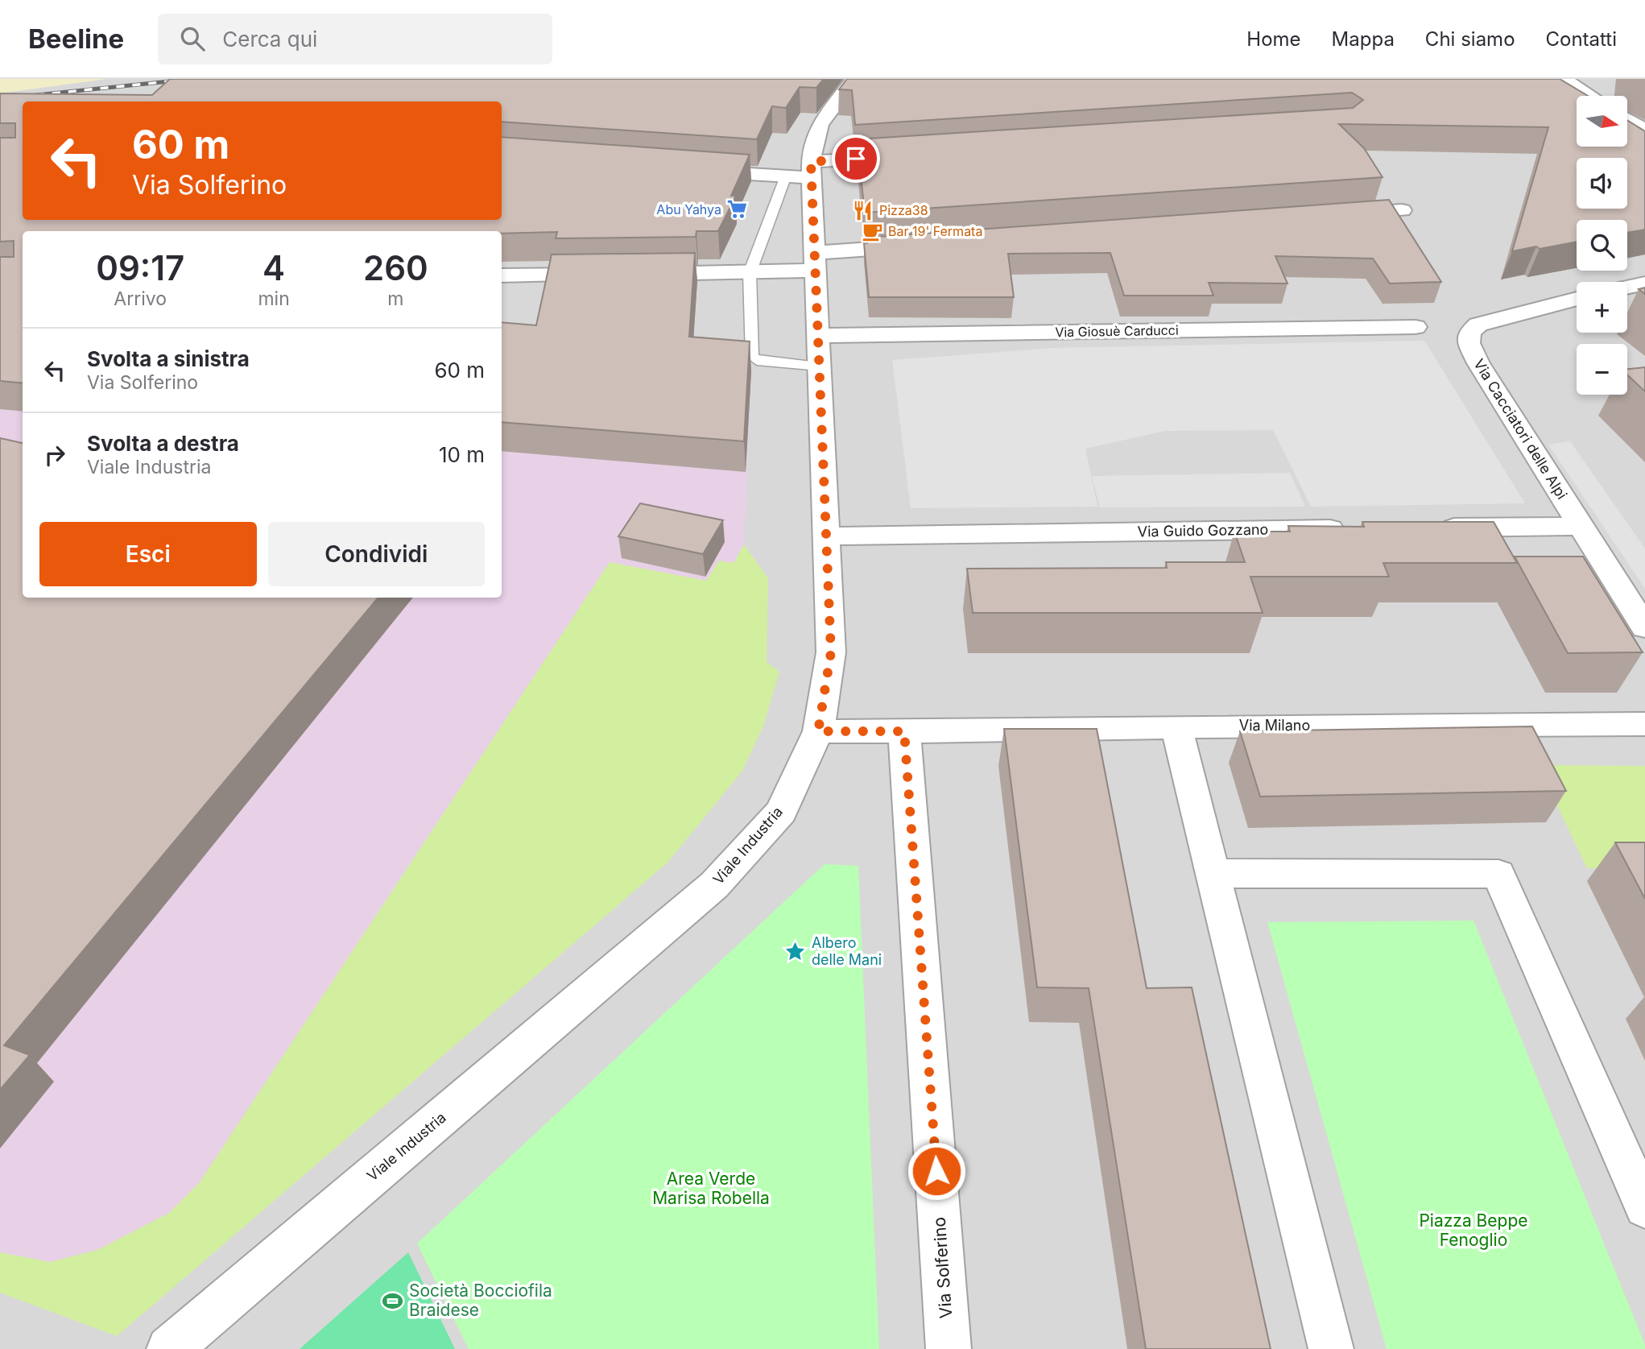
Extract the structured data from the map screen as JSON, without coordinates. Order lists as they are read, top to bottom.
{
  "streets": {
    "street": [
      "Via Giosuè Carducci",
      "Via Cacciatori delle Alpi",
      "Via Guido Gozzano",
      "Via Milano",
      "Viale Industria",
      "Via Solferino"
    ]
  },
  "crossings": [
    ["Via Giosuè Carducci", "Viale Industria"],
    ["Via Guido Gozzano", "Viale Industria"],
    ["Via Milano", "Via Solferino"]
  ],
  "parks": ["Area Verde Marisa Robella", "Piazza Beppe Fenoglio"],
  "places": {
    "supermarket": ["Abu Yahya"],
    "restaurant": ["Pizza38"],
    "cafe": ["Bar 19' Fermata"],
    "place": ["Albero delle Mani"],
    "sports": ["Società Bocciofila Braidese"]
  },
  "north": "right",
  "page": {
    "header": "Beeline",
    "search": "Cerca qui",
    "nav": [
      "Home",
      "Mappa",
      "Chi siamo",
      "Contatti"
    ],
    "map_buttons": ["+", "−"],
    "turn": ["60 m", "Via Solferino"],
    "eta": [
      "09:17",
      "Arrivo",
      "4",
      "min",
      "260",
      "m"
    ],
    "list": [
      {
        "name": "Svolta a sinistra",
        "note": "Via Solferino",
        "value": "60 m"
      },
      {
        "name": "Svolta a destra",
        "note": "Viale Industria",
        "value": "10 m"
      }
    ],
    "buttons": ["Esci", "Condividi"]
  }
}
